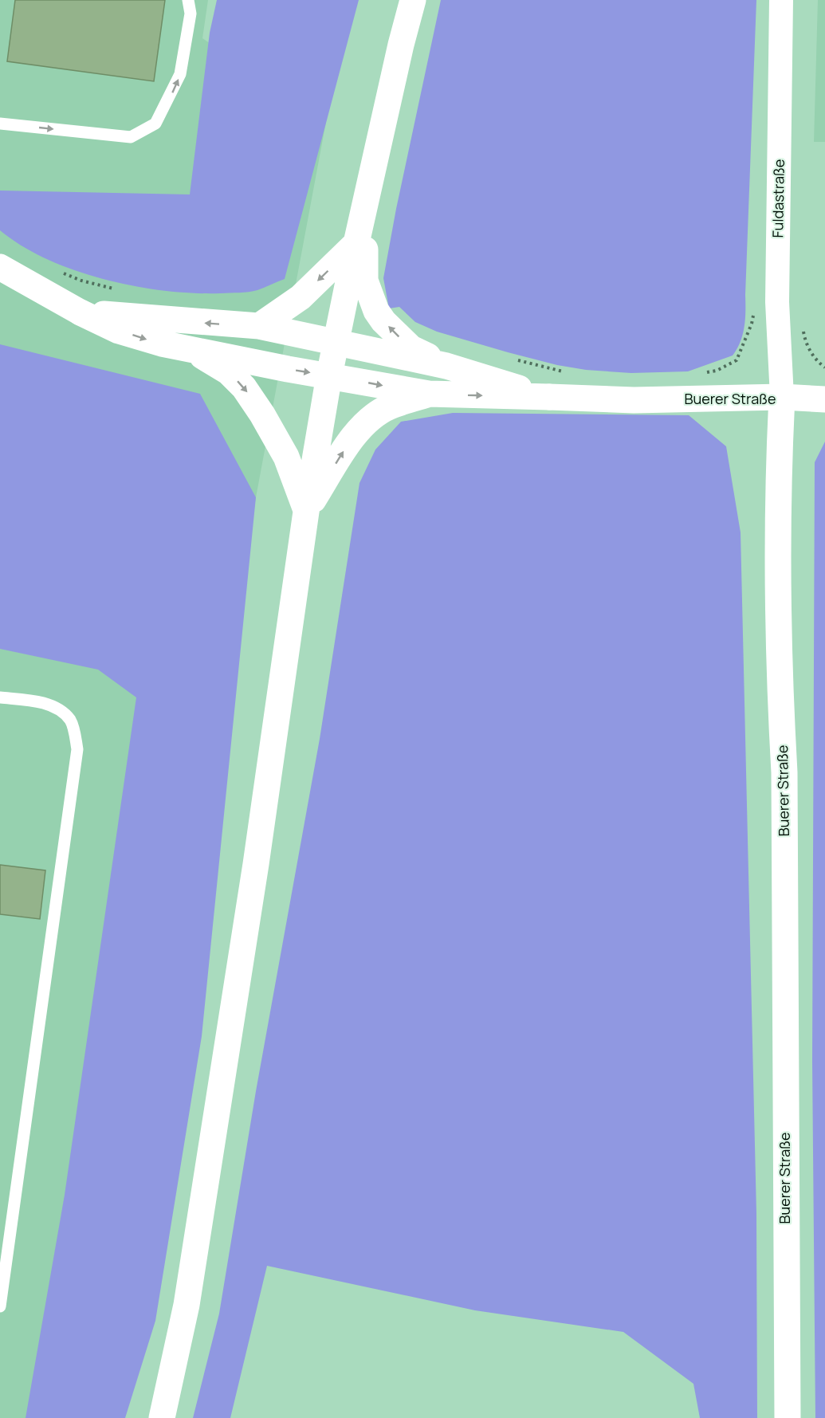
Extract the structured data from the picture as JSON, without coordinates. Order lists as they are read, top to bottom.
{
  "streets": {
    "main road": ["Buerer Straße"],
    "street": ["Fuldastraße"]
  },
  "crossings": [
    ["Fuldastraße", "Buerer Straße"]
  ]
}
